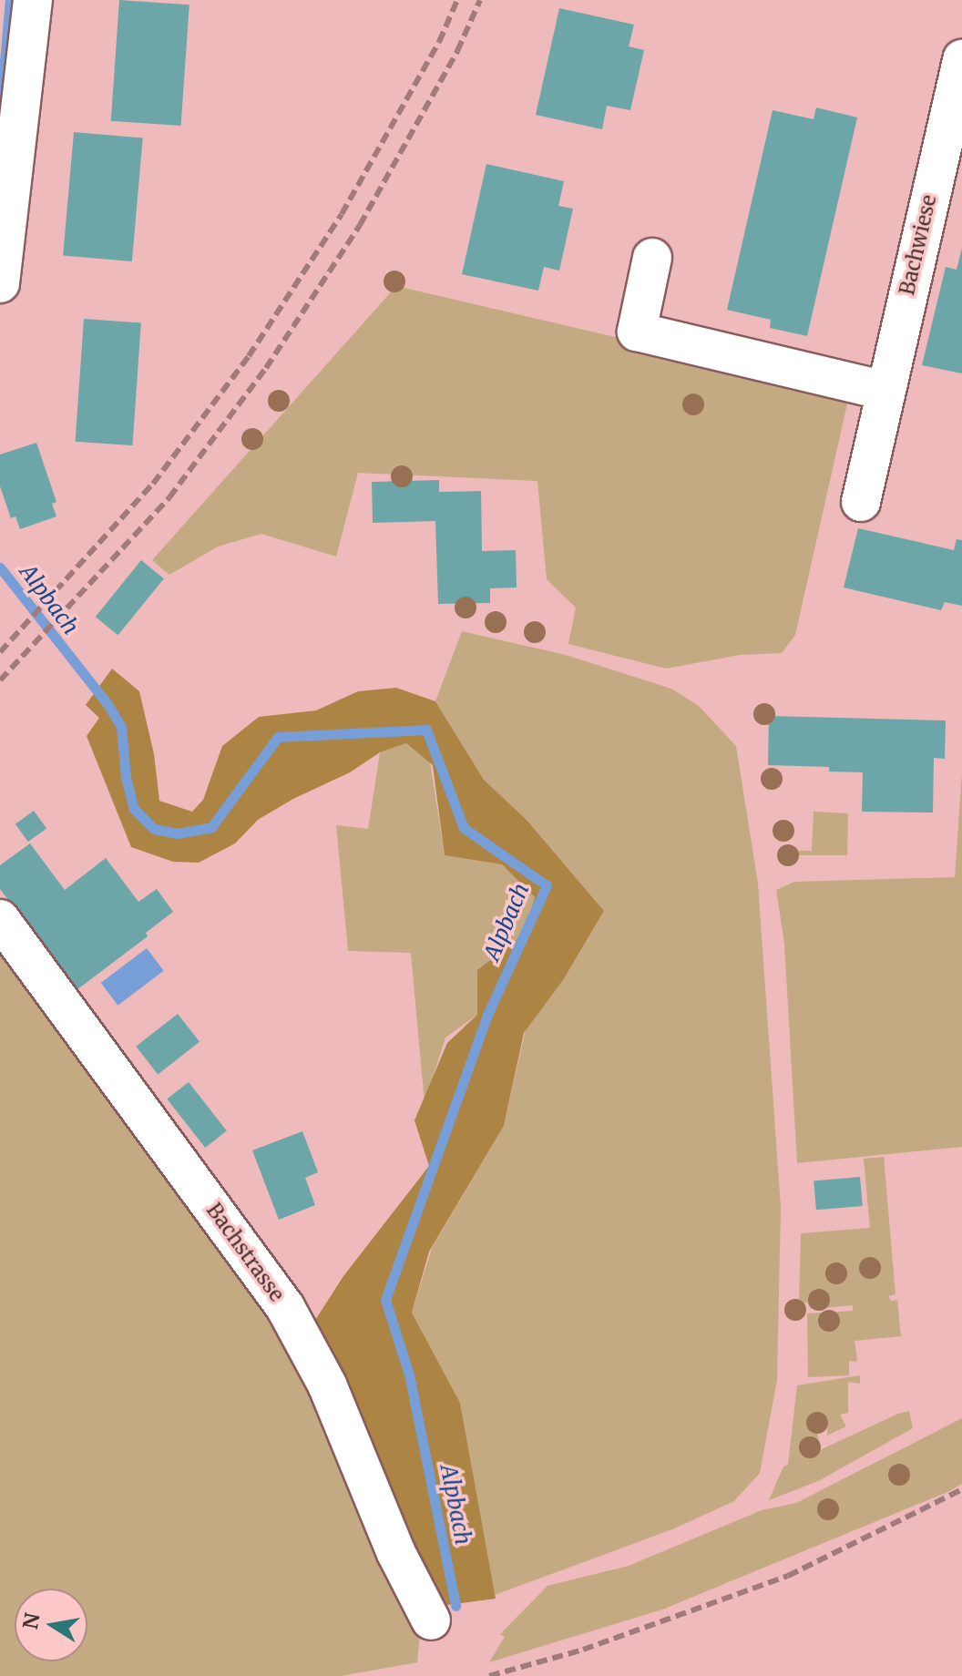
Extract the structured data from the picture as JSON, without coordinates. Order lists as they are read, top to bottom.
{
  "streets": {
    "street": ["Bachwiese", "Bachstrasse"]
  },
  "water": ["Alpbach"],
  "north": "left"
}
